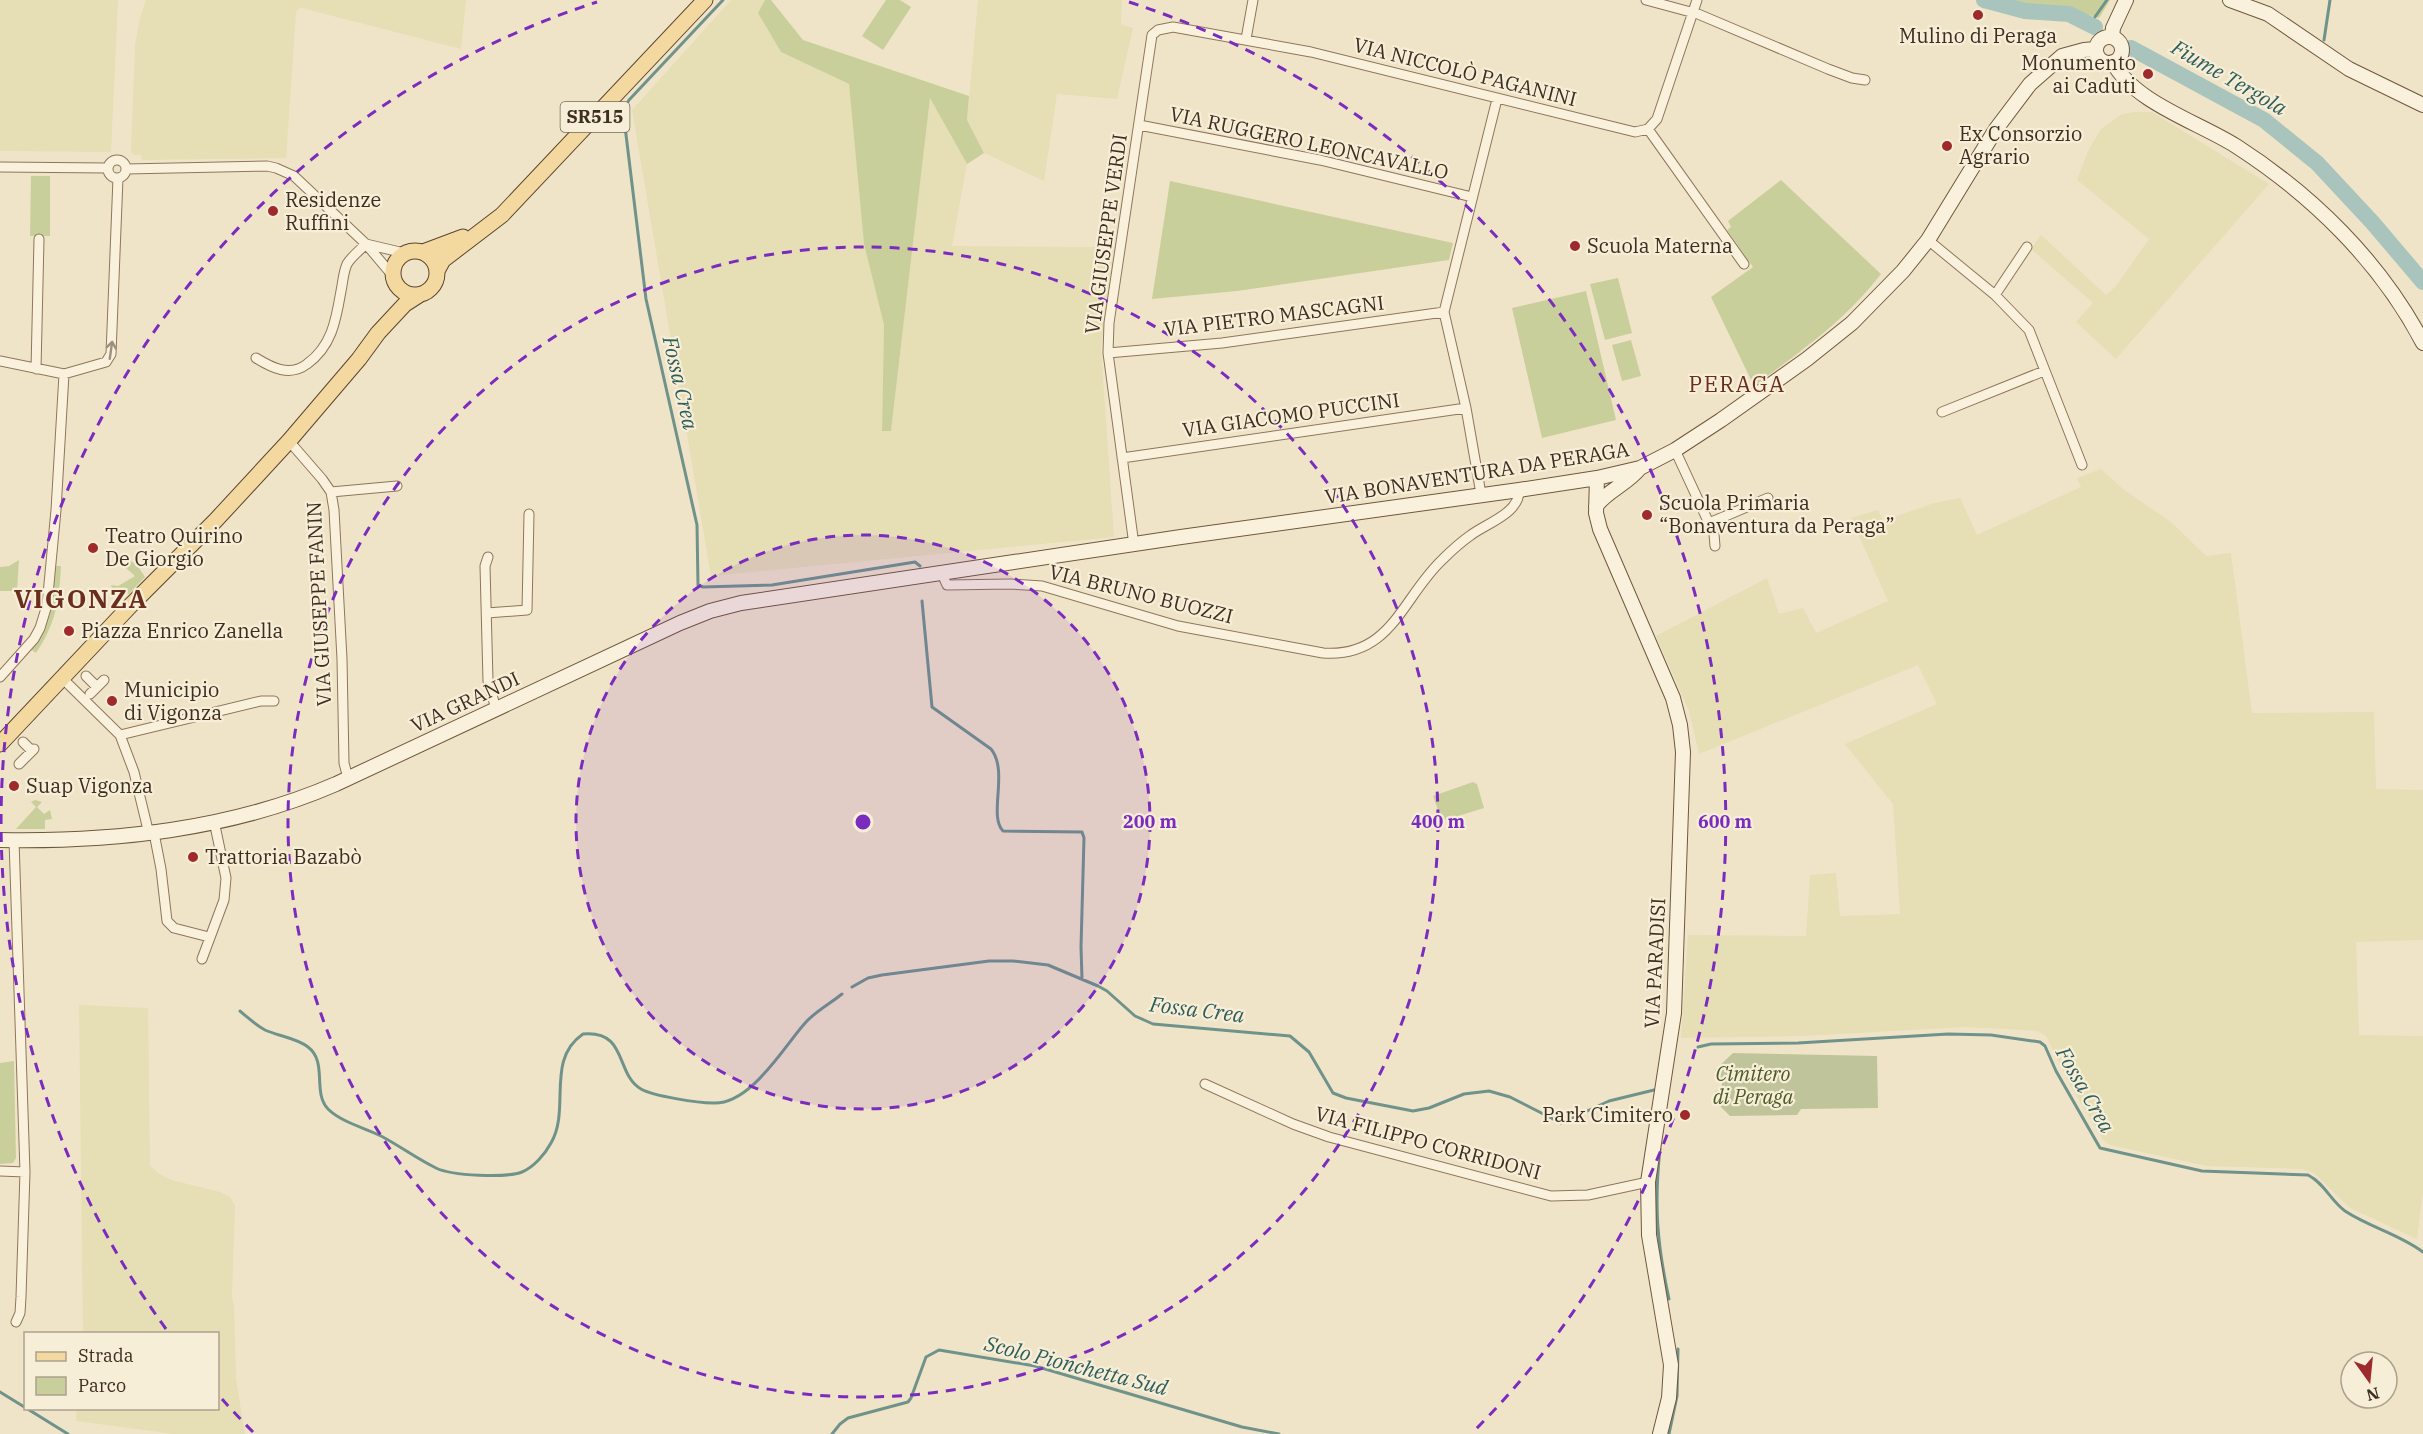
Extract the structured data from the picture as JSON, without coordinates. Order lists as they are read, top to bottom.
{
  "streets": {
    "main road": [
      "SR515",
      "VIA BONAVENTURA DA PERAGA",
      "VIA GRANDI",
      "VIA PARADISI"
    ],
    "street": [
      "VIA NICCOLÒ PAGANINI",
      "VIA RUGGERO LEONCAVALLO",
      "VIA GIUSEPPE VERDI",
      "VIA PIETRO MASCAGNI",
      "VIA GIACOMO PUCCINI",
      "VIA BRUNO BUOZZI",
      "VIA GIUSEPPE FANIN",
      "VIA FILIPPO CORRIDONI"
    ]
  },
  "crossings": [
    ["VIA NICCOLÒ PAGANINI", "VIA GIUSEPPE VERDI"],
    ["VIA RUGGERO LEONCAVALLO", "VIA GIUSEPPE VERDI"],
    ["VIA GIUSEPPE VERDI", "VIA PIETRO MASCAGNI"],
    ["VIA GIUSEPPE VERDI", "VIA GIACOMO PUCCINI"],
    ["VIA GIUSEPPE VERDI", "VIA BONAVENTURA DA PERAGA"],
    ["VIA BONAVENTURA DA PERAGA", "VIA BRUNO BUOZZI"],
    ["VIA BONAVENTURA DA PERAGA", "VIA GRANDI"],
    ["VIA BONAVENTURA DA PERAGA", "VIA PARADISI"],
    ["VIA BRUNO BUOZZI", "VIA GRANDI"],
    ["VIA GIUSEPPE FANIN", "VIA GRANDI"],
    ["VIA PARADISI", "VIA FILIPPO CORRIDONI"]
  ],
  "districts": ["PERAGA", "VIGONZA"],
  "water": ["Fiume Tergola", "Fossa Crea", "Scolo Pionchetta Sud"],
  "parks": ["Cimitero di Peraga"],
  "places": [
    "Mulino di Peraga",
    "Monumento ai Caduti",
    "Ex Consorzio Agrario",
    "Residenze Ruffini",
    "Scuola Materna",
    "Scuola Primaria “Bonaventura da Peraga”",
    "Teatro Quirino De Giorgio",
    "Piazza Enrico Zanella",
    "Municipio di Vigonza",
    "Suap Vigonza",
    "Trattoria Bazabò",
    "Park Cimitero"
  ],
  "legend": ["Strada", "Parco"],
  "north": "bottom",
  "rings": ["200 m", "400 m", "600 m"]
}
